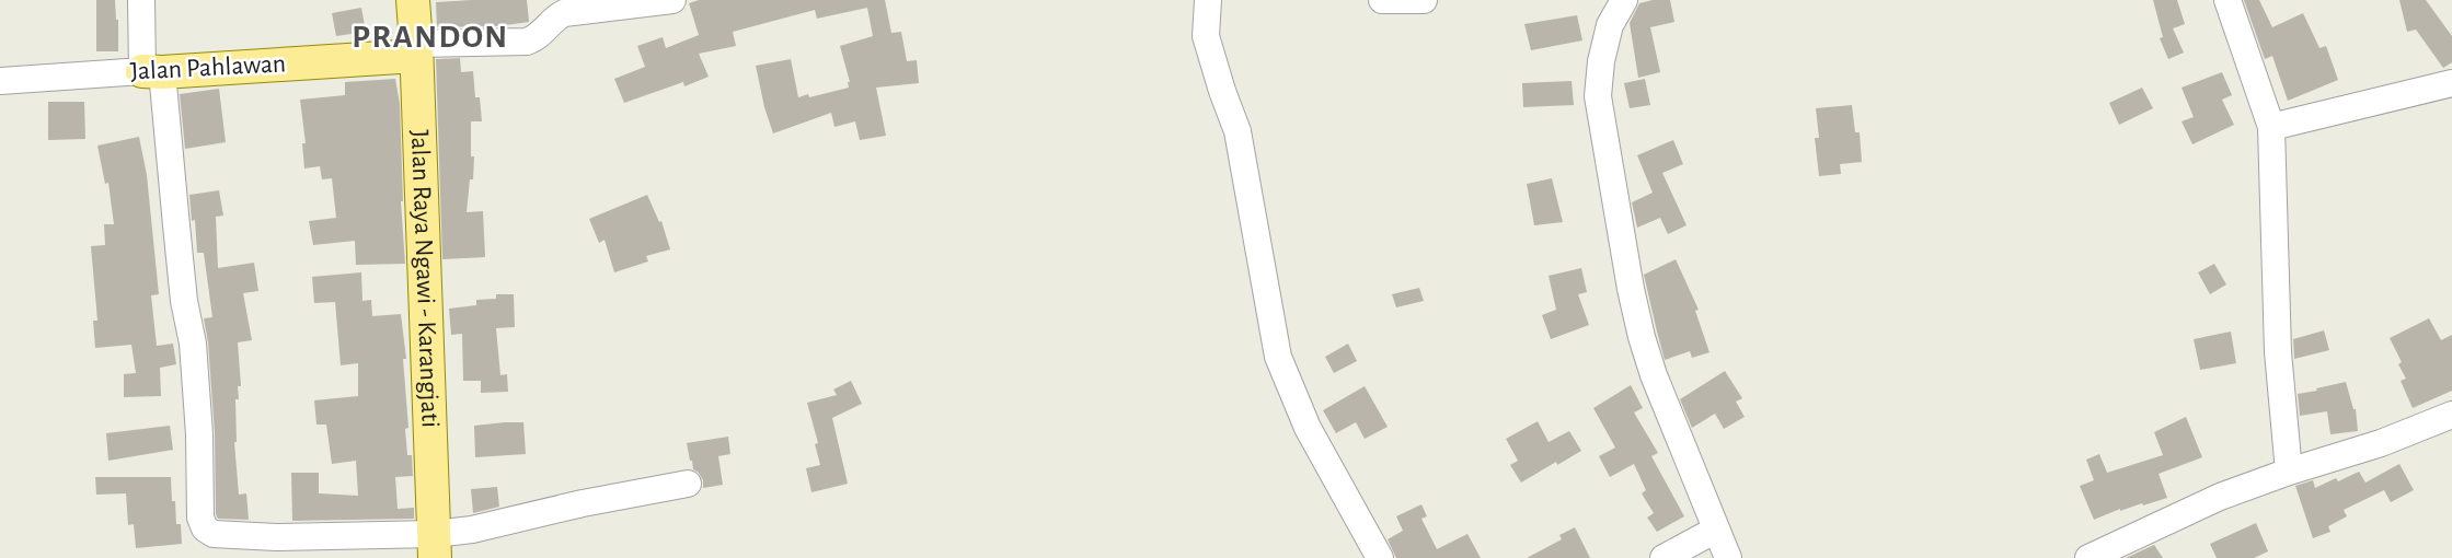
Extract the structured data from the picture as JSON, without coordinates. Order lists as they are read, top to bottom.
{
  "streets": {
    "main road": ["Jalan Pahlawan", "Jalan Raya Ngawi - Karangjati"]
  },
  "crossings": [
    ["Jalan Pahlawan", "Jalan Raya Ngawi - Karangjati"]
  ],
  "districts": ["PRANDON"]
}
